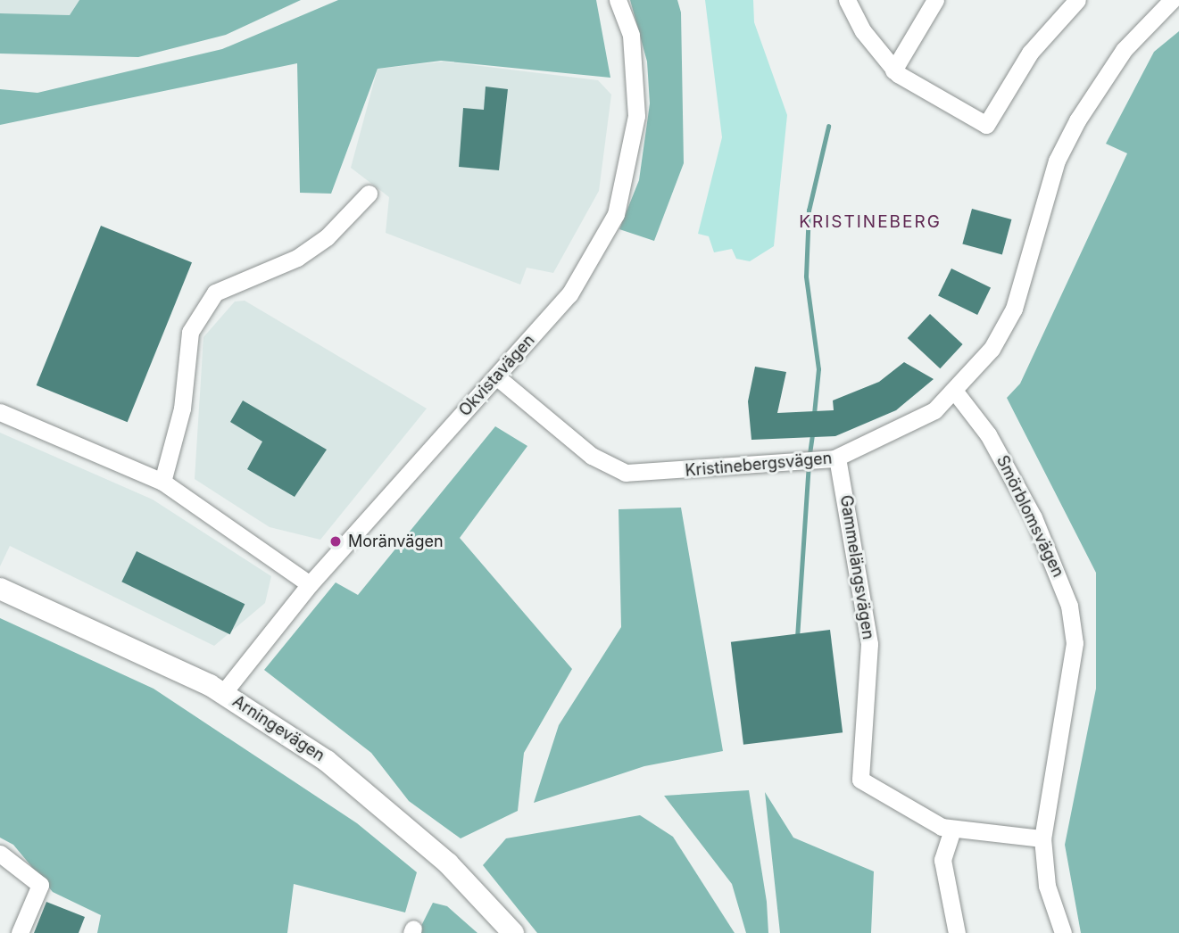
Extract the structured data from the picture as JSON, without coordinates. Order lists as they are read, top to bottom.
{
  "streets": {
    "main road": ["Arningevägen"],
    "street": [
      "Okvistavägen",
      "Kristinebergsvägen",
      "Smörblomsvägen",
      "Gammelängsvägen"
    ]
  },
  "crossings": [
    ["Okvistavägen", "Kristinebergsvägen"],
    ["Okvistavägen", "Arningevägen"],
    ["Kristinebergsvägen", "Smörblomsvägen"],
    ["Kristinebergsvägen", "Gammelängsvägen"],
    ["Smörblomsvägen", "Gammelängsvägen"]
  ],
  "districts": ["KRISTINEBERG"],
  "places": ["Moränvägen"]
}
